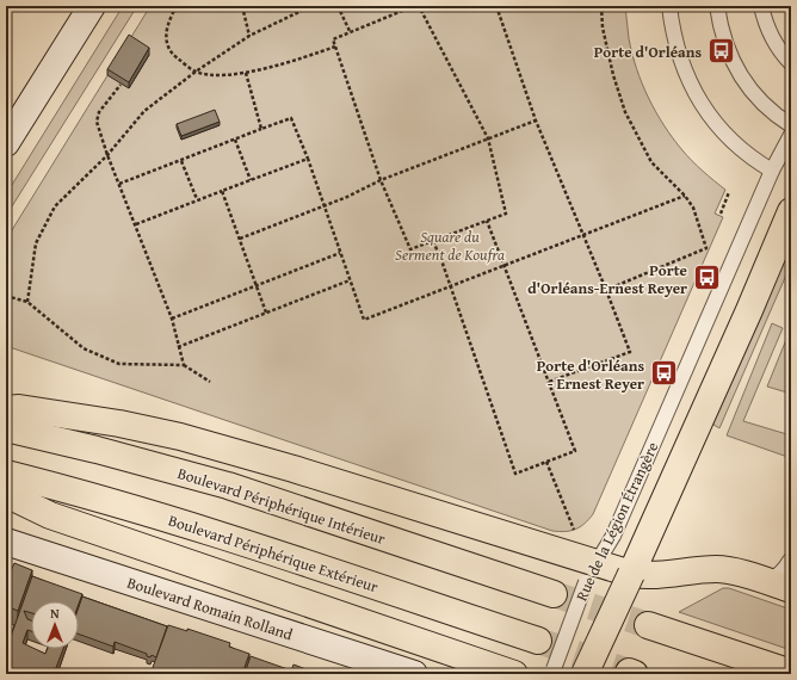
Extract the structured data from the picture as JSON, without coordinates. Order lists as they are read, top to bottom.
{
  "streets": {
    "main road": ["Boulevard Périphérique Intérieur", "Boulevard Périphérique Extérieur", "Boulevard Romain Rolland"],
    "lane": ["Rue de la Légion Étrangère"]
  },
  "parks": ["Square du Serment de Koufra"],
  "places": {
    "bus stop": ["Porte d'Orléans", "Porte d'Orléans-Ernest Reyer", "Porte d'Orléans - Ernest Reyer"]
  },
  "north": "top"
}
